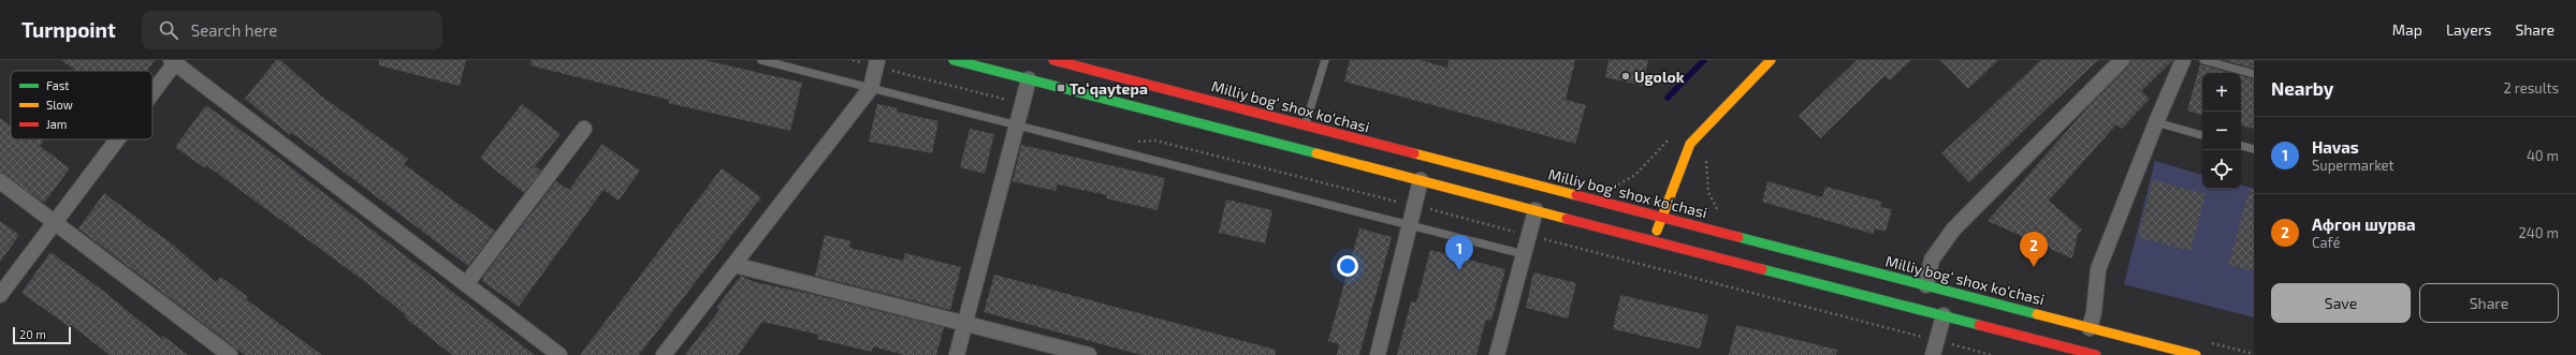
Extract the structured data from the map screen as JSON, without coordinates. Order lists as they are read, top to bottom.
{
  "streets": {
    "main road": ["Milliy bog‘ shox ko‘chasi"]
  },
  "places": {
    "other": ["Ugolok"],
    "transit": ["Toʻqaytepa"]
  },
  "legend": ["Fast", "Slow", "Jam"],
  "scale_bar": "20 m",
  "page": {
    "header": "Turnpoint",
    "search": "Search here",
    "nav": ["Map", "Layers", "Share"],
    "heading": ["Nearby", "2 results"],
    "map_buttons": ["+", "−"],
    "list": [
      {
        "mark": "1",
        "name": "Havas",
        "note": "Supermarket",
        "value": "40 m"
      },
      {
        "mark": "2",
        "name": "Афгон шурва",
        "note": "Café",
        "value": "240 m"
      }
    ],
    "pins": ["2", "1"],
    "buttons": ["Save", "Share"],
    "scale": "20 m"
  }
}
